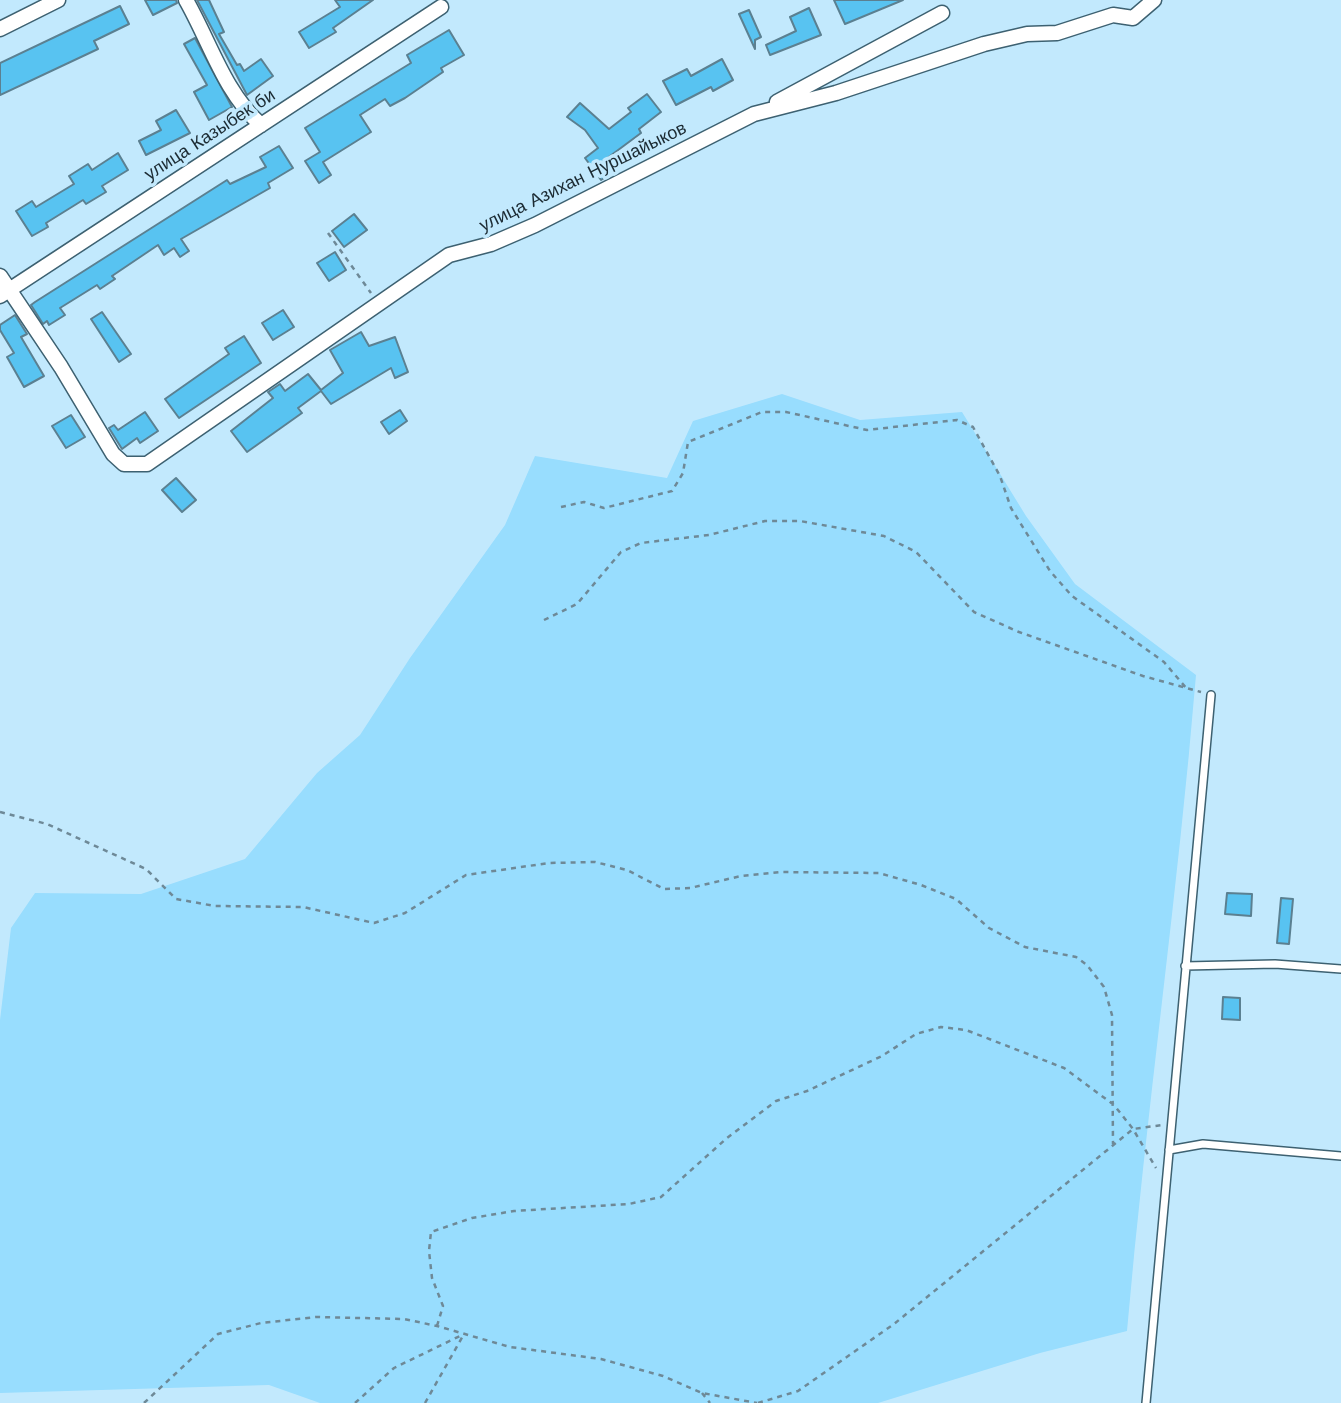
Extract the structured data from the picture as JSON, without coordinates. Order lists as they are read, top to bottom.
{
  "streets": {
    "street": ["улица Казыбек би", "улица Азихан Нуршайыков"]
  },
  "crossings": [
    ["улица Казыбек би", "улица Азихан Нуршайыков"]
  ]
}
